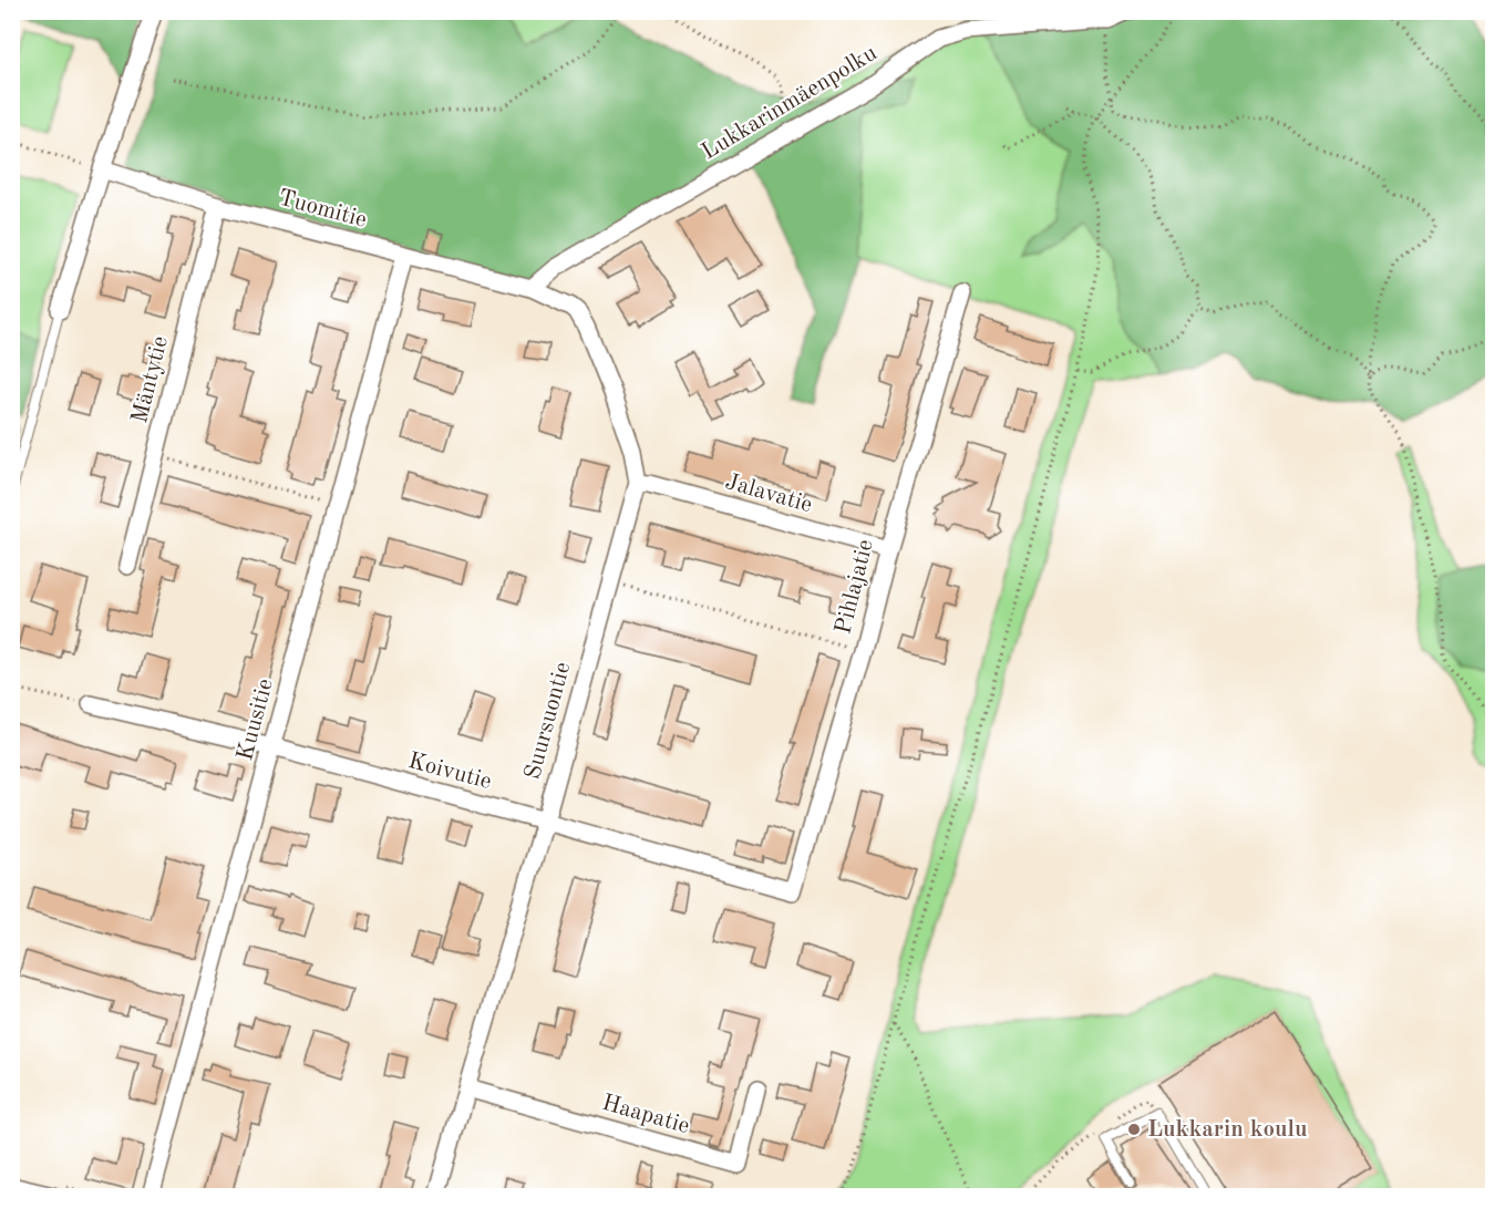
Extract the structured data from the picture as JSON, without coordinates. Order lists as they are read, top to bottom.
{
  "streets": {
    "street": [
      "Lukkarinmäenpolku",
      "Tuomitie",
      "Mäntytie",
      "Jalavatie",
      "Pihlajatie",
      "Kuusitie",
      "Suursuontie",
      "Koivutie",
      "Haapatie"
    ]
  },
  "crossings": [
    ["Lukkarinmäenpolku", "Tuomitie"],
    ["Lukkarinmäenpolku", "Suursuontie"],
    ["Tuomitie", "Mäntytie"],
    ["Tuomitie", "Kuusitie"],
    ["Tuomitie", "Suursuontie"],
    ["Jalavatie", "Pihlajatie"],
    ["Jalavatie", "Suursuontie"],
    ["Pihlajatie", "Koivutie"],
    ["Kuusitie", "Koivutie"],
    ["Suursuontie", "Koivutie"],
    ["Suursuontie", "Haapatie"]
  ],
  "places": ["Lukkarin koulu"]
}
